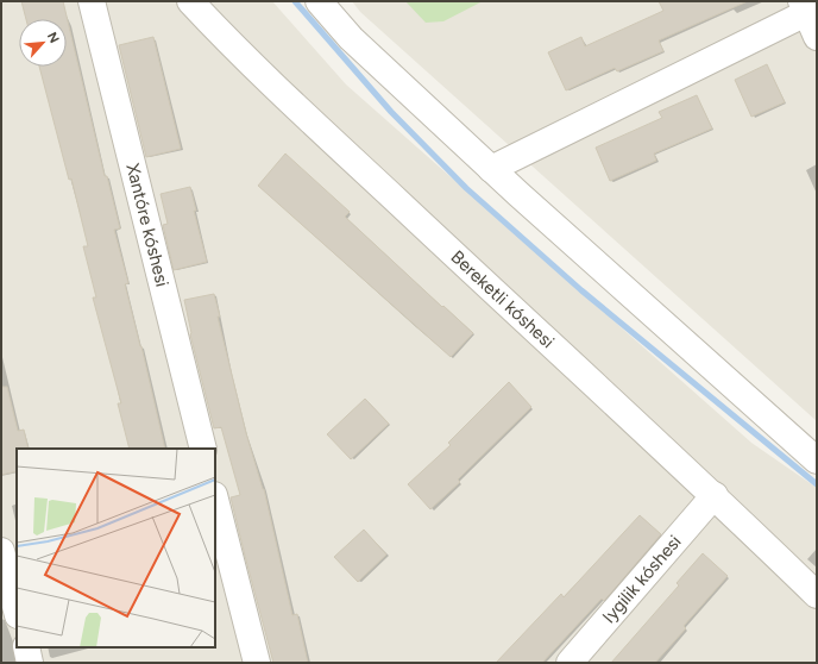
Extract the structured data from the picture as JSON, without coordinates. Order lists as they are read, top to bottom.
{
  "streets": {
    "street": ["Xantóre kóshesi", "Bereketli kóshesi", "Iygilik kóshesi"]
  },
  "crossings": [
    ["Bereketli kóshesi", "Iygilik kóshesi"]
  ],
  "north": "top right"
}
